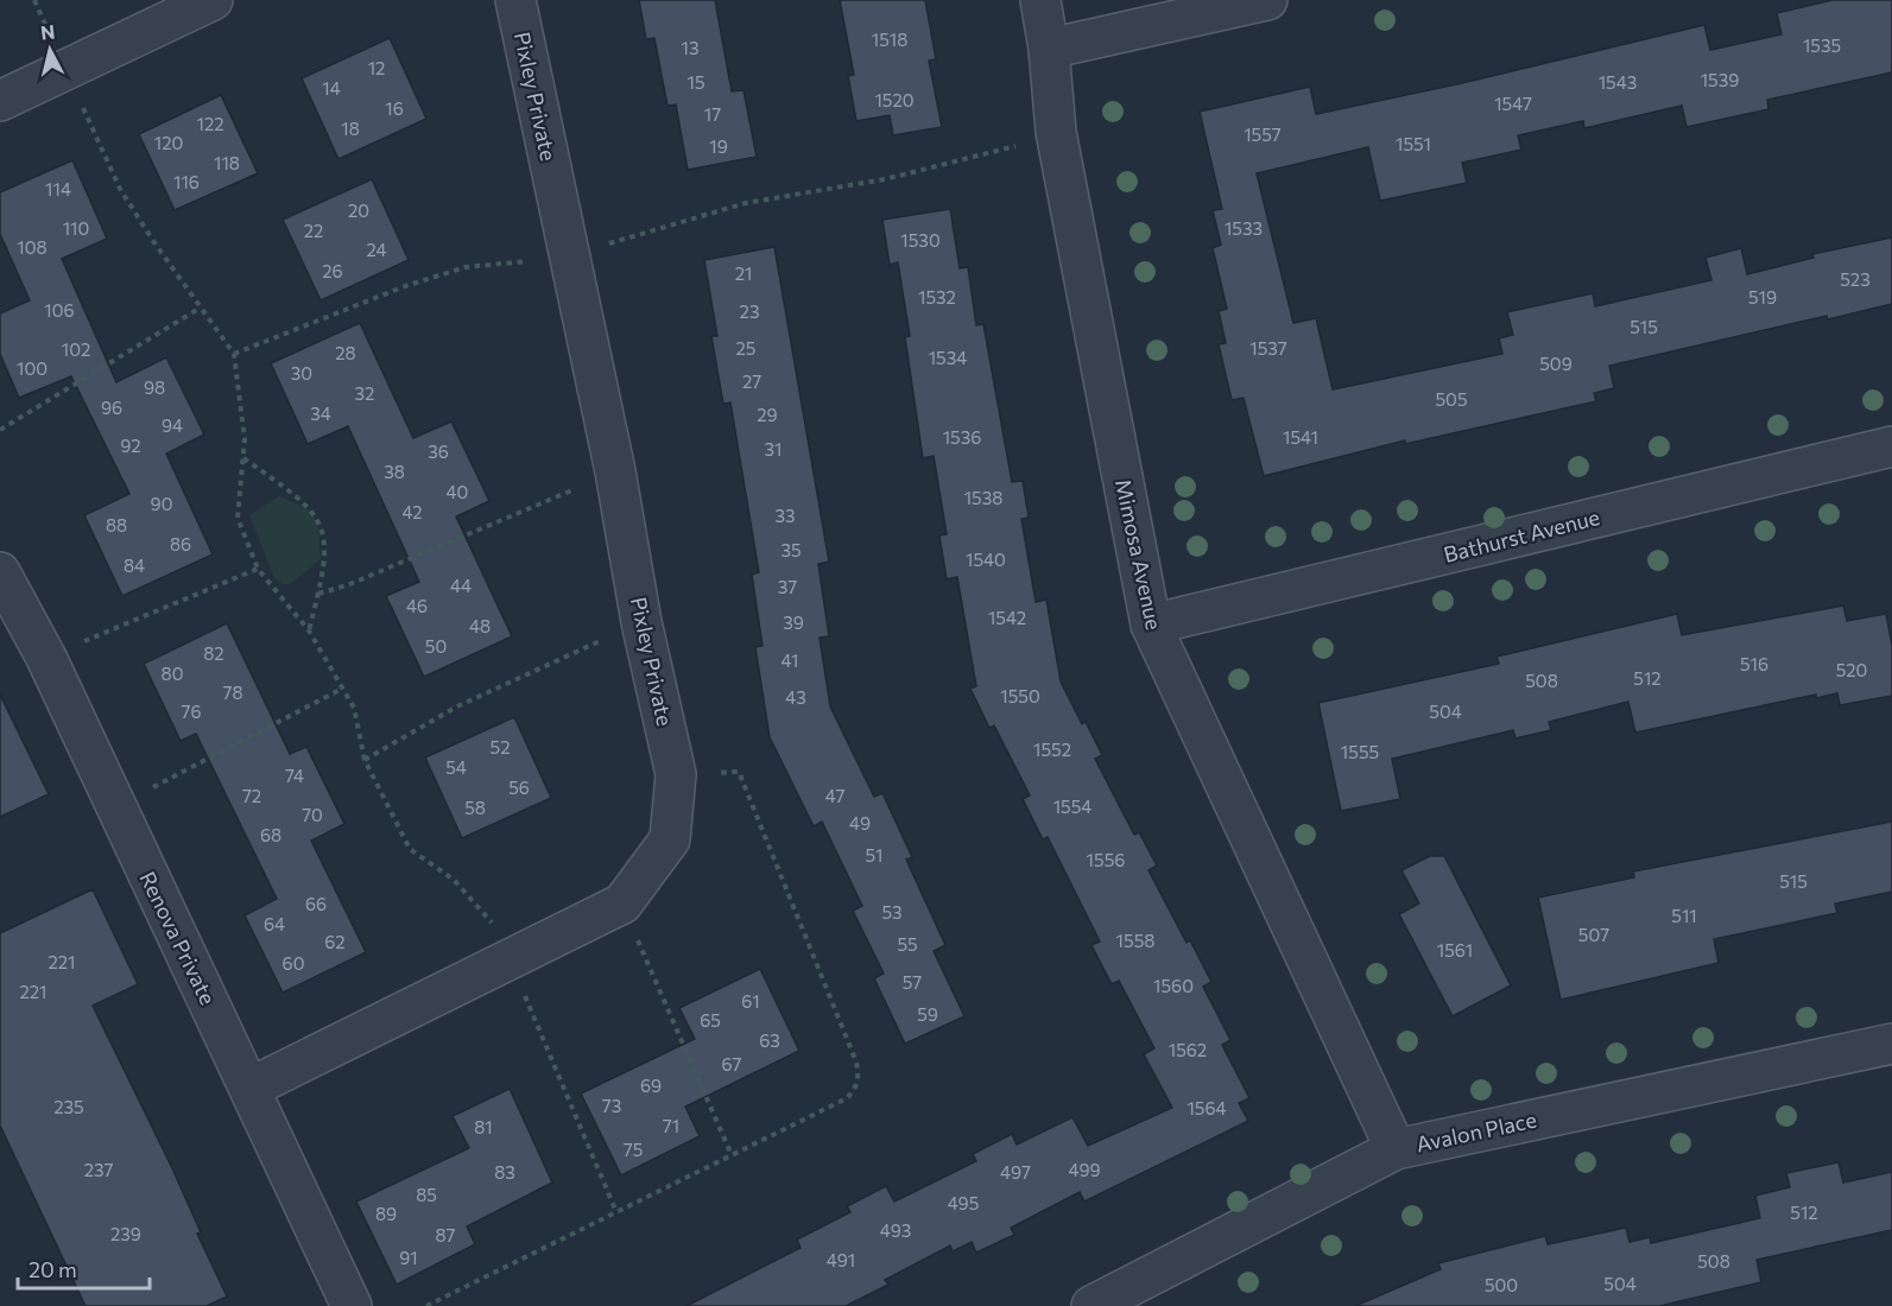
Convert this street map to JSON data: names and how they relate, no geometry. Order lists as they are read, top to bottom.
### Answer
{
  "streets": {
    "street": [
      "Pixley Private",
      "Bathurst Avenue",
      "Mimosa Avenue",
      "Renova Private",
      "Avalon Place"
    ]
  },
  "crossings": [
    ["Pixley Private", "Renova Private"],
    ["Bathurst Avenue", "Mimosa Avenue"],
    ["Mimosa Avenue", "Avalon Place"]
  ],
  "house_numbers": [
    "1518",
    "1535",
    "13",
    "12",
    "1539",
    "15",
    "1543",
    "14",
    "1520",
    "1547",
    "16",
    "17",
    "122",
    "18",
    "1557",
    "120",
    "1551",
    "19",
    "118",
    "116",
    "114",
    "20",
    "110",
    "1533",
    "22",
    "1530",
    "108",
    "24",
    "26",
    "21",
    "523",
    "1532",
    "519",
    "106",
    "23",
    "515",
    "25",
    "1537",
    "102",
    "28",
    "1534",
    "509",
    "100",
    "30",
    "27",
    "98",
    "32",
    "505",
    "96",
    "34",
    "29",
    "94",
    "1536",
    "1541",
    "92",
    "31",
    "36",
    "38",
    "40",
    "1538",
    "90",
    "42",
    "33",
    "88",
    "86",
    "35",
    "1540",
    "84",
    "44",
    "37",
    "46",
    "1542",
    "39",
    "48",
    "50",
    "82",
    "41",
    "516",
    "520",
    "80",
    "512",
    "508",
    "78",
    "1550",
    "43",
    "76",
    "504",
    "52",
    "1552",
    "1555",
    "54",
    "74",
    "56",
    "72",
    "47",
    "1554",
    "58",
    "70",
    "49",
    "68",
    "51",
    "1556",
    "515",
    "66",
    "53",
    "511",
    "64",
    "507",
    "1558",
    "62",
    "55",
    "1561",
    "221",
    "60",
    "57",
    "1560",
    "221",
    "61",
    "59",
    "65",
    "63",
    "1562",
    "67",
    "69",
    "73",
    "235",
    "1564",
    "71",
    "81",
    "75",
    "237",
    "499",
    "83",
    "497",
    "85",
    "495",
    "512",
    "89",
    "493",
    "239",
    "87",
    "91",
    "491",
    "508",
    "504",
    "500"
  ],
  "scale_bar": "20 m",
  "north": "top"
}
